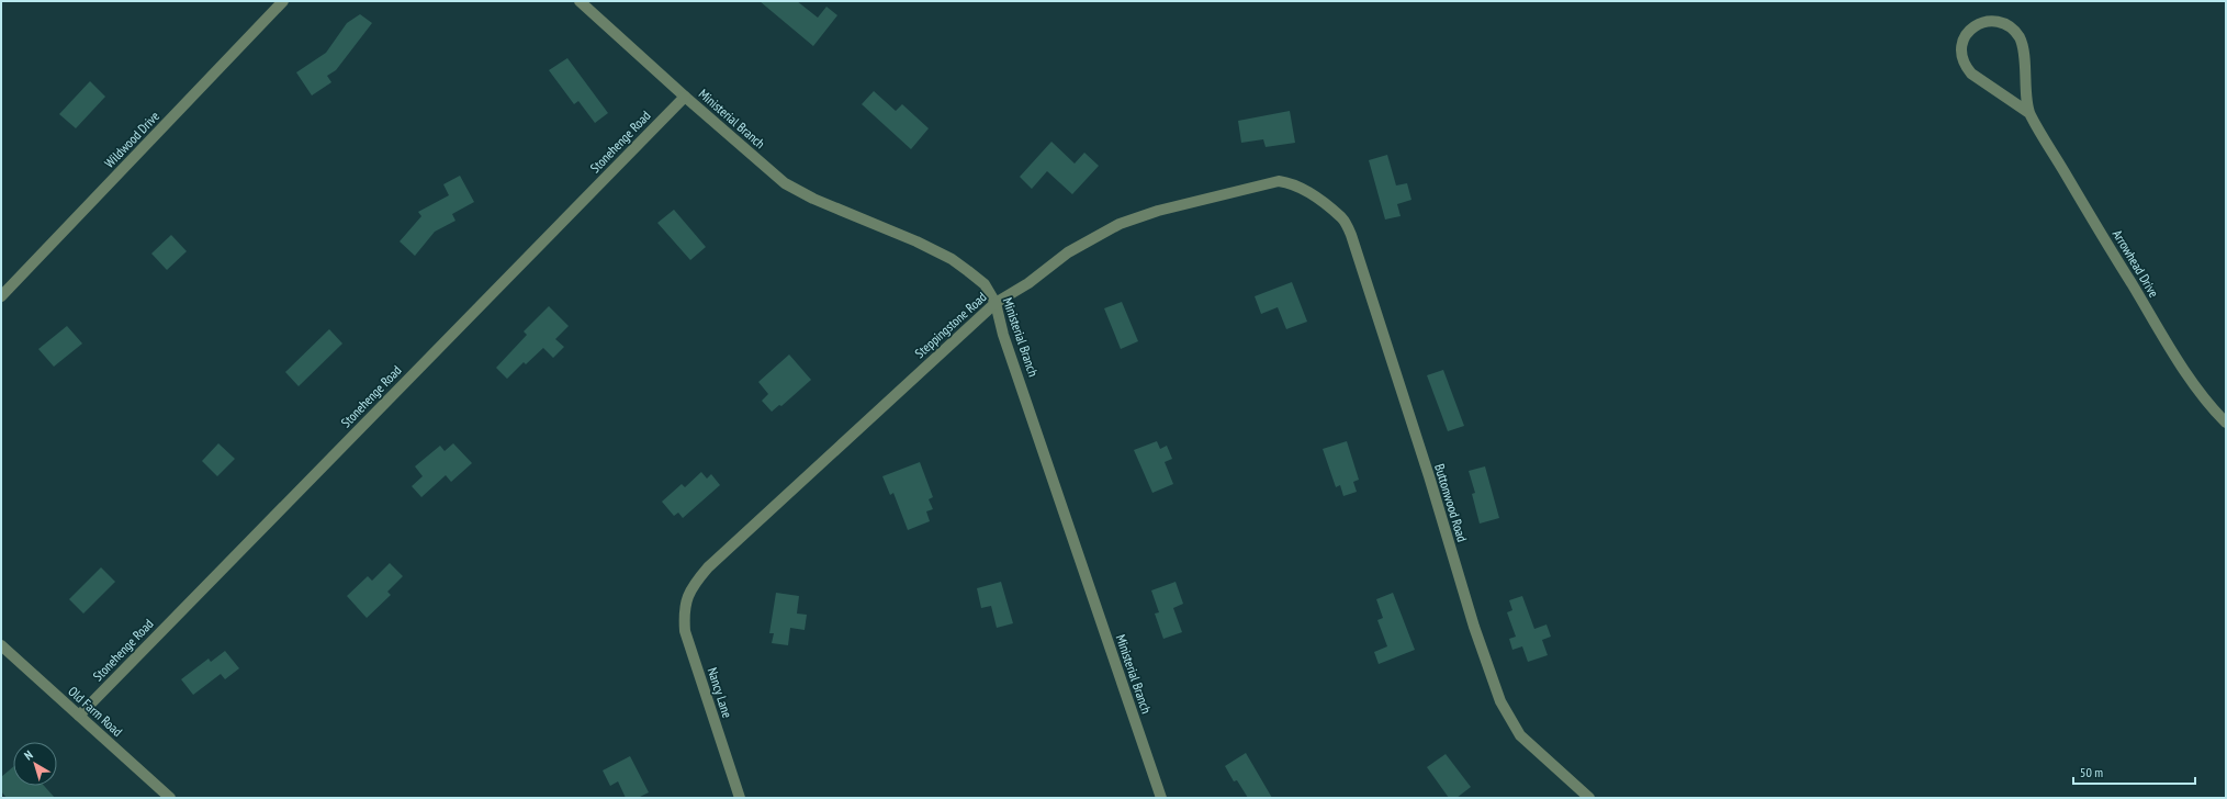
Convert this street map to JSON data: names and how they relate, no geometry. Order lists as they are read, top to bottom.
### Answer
{
  "streets": {
    "street": [
      "Ministerial Branch",
      "Wildwood Drive",
      "Stonehenge Road",
      "Arrowhead Drive",
      "Steppingstone Road",
      "Buttonwood Road",
      "Nancy Lane",
      "Old Farm Road"
    ]
  },
  "crossings": [
    ["Ministerial Branch", "Stonehenge Road"],
    ["Ministerial Branch", "Steppingstone Road"],
    ["Stonehenge Road", "Old Farm Road"],
    ["Steppingstone Road", "Buttonwood Road"],
    ["Steppingstone Road", "Nancy Lane"]
  ],
  "scale_bar": "50 m",
  "north": "top left"
}
